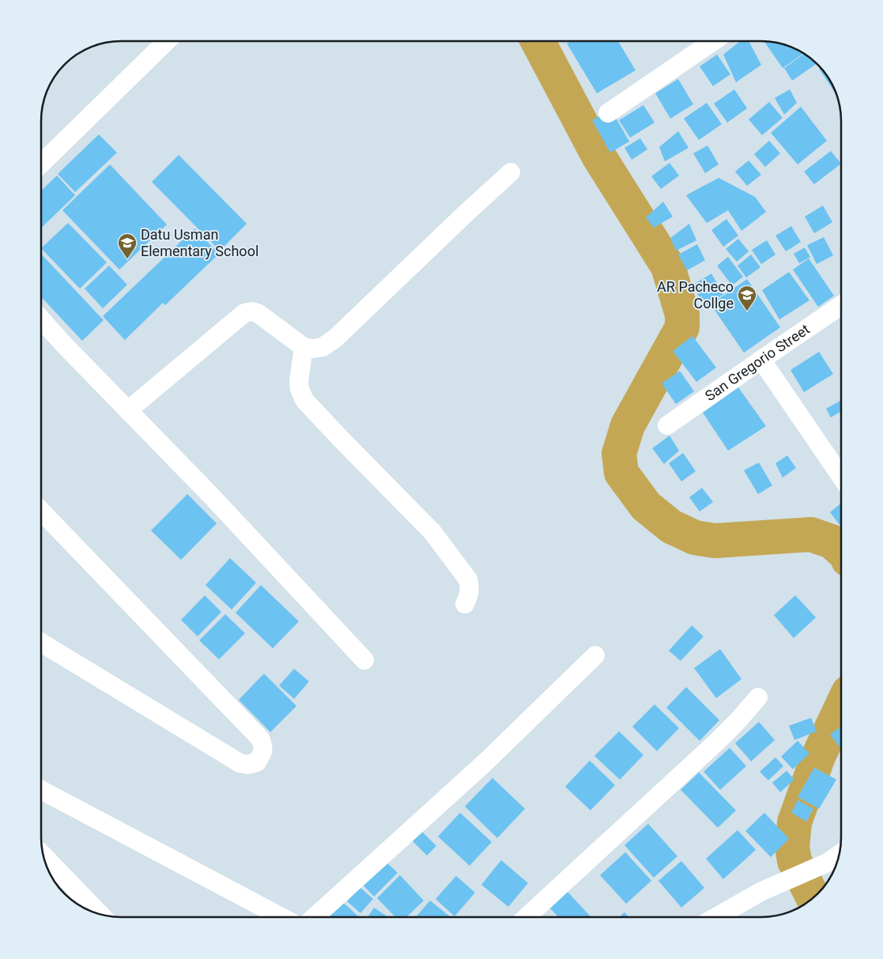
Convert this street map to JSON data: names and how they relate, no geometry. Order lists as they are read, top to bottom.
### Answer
{
  "streets": {
    "street": ["San Gregorio Street"]
  },
  "places": {
    "school or university": ["Datu Usman Elementary School", "AR Pacheco Collge"]
  }
}
